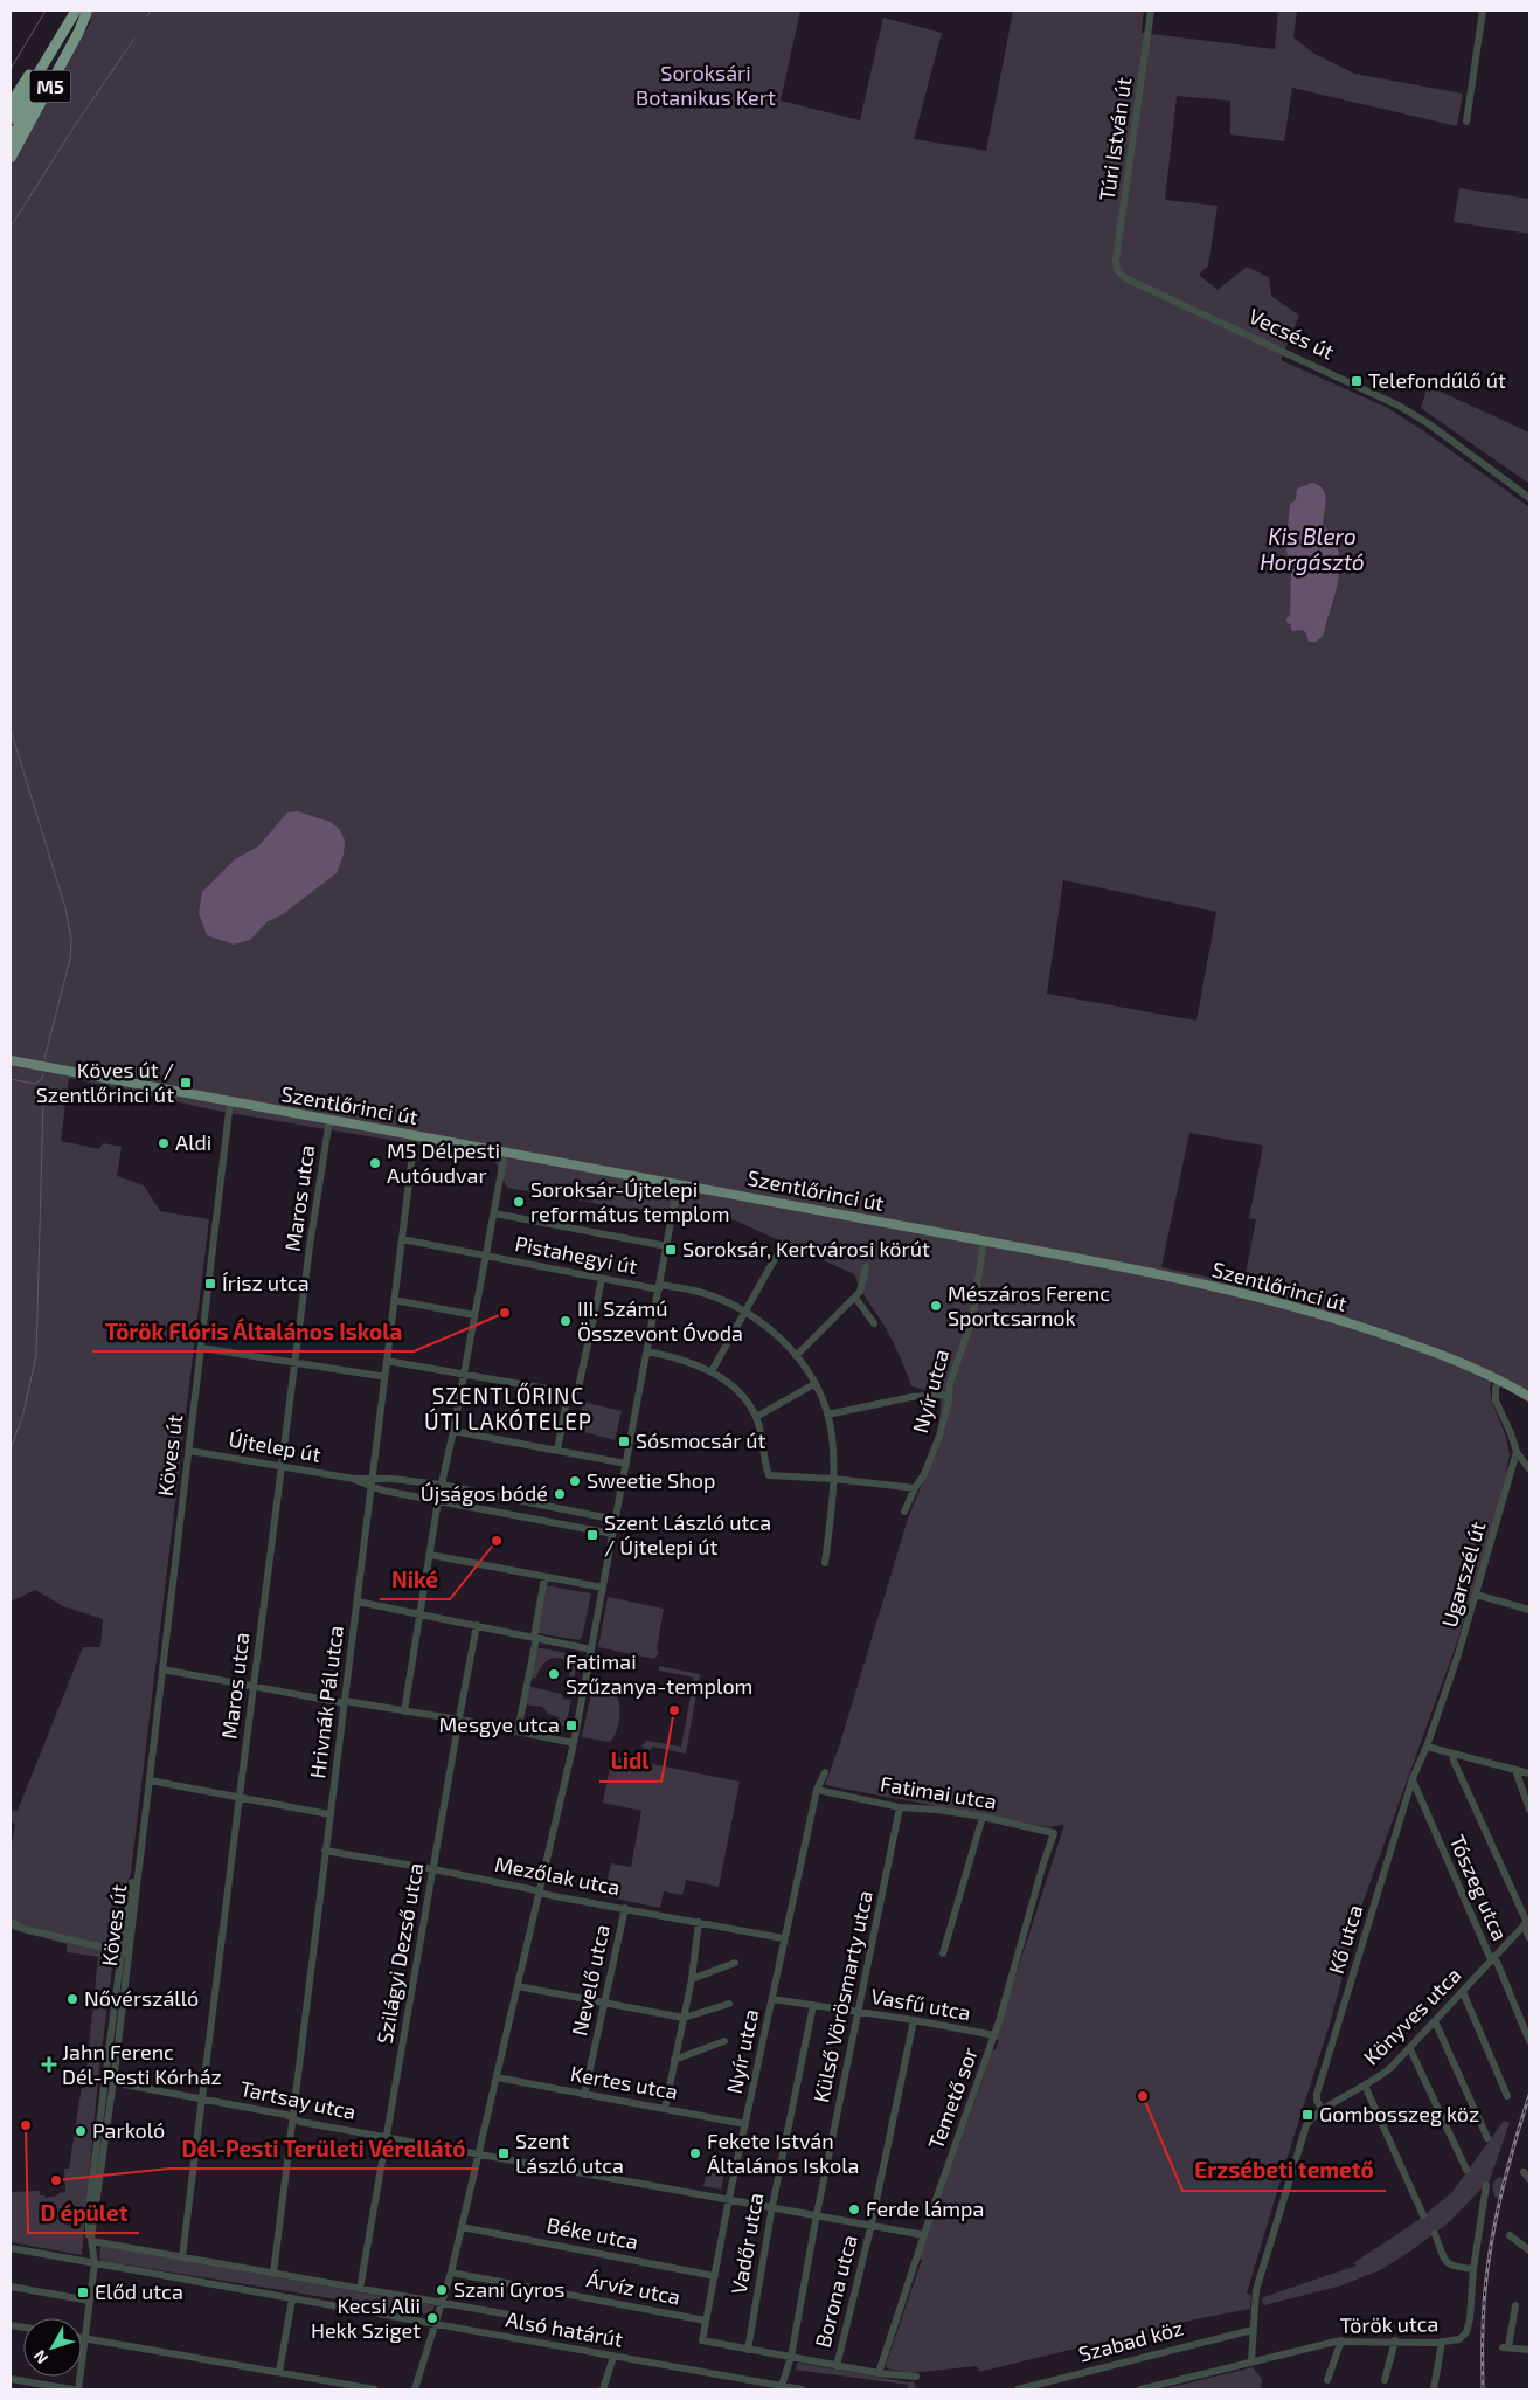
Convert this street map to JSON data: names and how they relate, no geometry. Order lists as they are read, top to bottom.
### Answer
{
  "streets": {
    "highway": ["M5"],
    "main road": ["Szentlőrinci út"],
    "street": [
      "Túri István út",
      "Vecsés út",
      "Maros utca",
      "Pistahegyi út",
      "Nyír utca",
      "Újtelep út",
      "Köves út",
      "Ugarszél út",
      "Hrivnák Pál utca",
      "Fatimai utca",
      "Mezőlak utca",
      "Tószeg utca",
      "Kő utca",
      "Szilágyi Dezső utca",
      "Nevelő utca",
      "Külső Vörösmarty utca",
      "Vasfű utca",
      "Könyves utca",
      "Kertes utca",
      "Temető sor",
      "Tartsay utca",
      "Béke utca",
      "Vadőr utca",
      "Árvíz utca",
      "Borona utca",
      "Török utca",
      "Alsó határút",
      "Szabad köz"
    ]
  },
  "crossings": [
    ["Túri István út", "Vecsés út"],
    ["Szentlőrinci út", "Maros utca"],
    ["Szentlőrinci út", "Nyír utca"],
    ["Szentlőrinci út", "Köves út"],
    ["Szentlőrinci út", "Hrivnák Pál utca"],
    ["Maros utca", "Újtelep út"],
    ["Maros utca", "Tartsay utca"],
    ["Maros utca", "Alsó határút"],
    ["Pistahegyi út", "Hrivnák Pál utca"],
    ["Nyír utca", "Fatimai utca"],
    ["Nyír utca", "Mezőlak utca"],
    ["Nyír utca", "Vasfű utca"],
    ["Nyír utca", "Kertes utca"],
    ["Nyír utca", "Tartsay utca"],
    ["Nyír utca", "Béke utca"],
    ["Nyír utca", "Vadőr utca"],
    ["Nyír utca", "Árvíz utca"],
    ["Újtelep út", "Köves út"],
    ["Újtelep út", "Hrivnák Pál utca"],
    ["Köves út", "Tartsay utca"],
    ["Köves út", "Alsó határút"],
    ["Ugarszél út", "Tószeg utca"],
    ["Ugarszél út", "Kő utca"],
    ["Hrivnák Pál utca", "Mezőlak utca"],
    ["Hrivnák Pál utca", "Tartsay utca"],
    ["Hrivnák Pál utca", "Alsó határút"],
    ["Fatimai utca", "Külső Vörösmarty utca"],
    ["Fatimai utca", "Temető sor"],
    ["Mezőlak utca", "Szilágyi Dezső utca"],
    ["Mezőlak utca", "Nevelő utca"],
    ["Tószeg utca", "Kő utca"],
    ["Tószeg utca", "Könyves utca"],
    ["Kő utca", "Könyves utca"],
    ["Szilágyi Dezső utca", "Tartsay utca"],
    ["Szilágyi Dezső utca", "Alsó határút"],
    ["Nevelő utca", "Kertes utca"],
    ["Külső Vörösmarty utca", "Vasfű utca"],
    ["Külső Vörösmarty utca", "Tartsay utca"],
    ["Külső Vörösmarty utca", "Alsó határút"],
    ["Vasfű utca", "Temető sor"],
    ["Vasfű utca", "Vadőr utca"],
    ["Vasfű utca", "Borona utca"],
    ["Könyves utca", "Török utca"],
    ["Könyves utca", "Szabad köz"],
    ["Temető sor", "Tartsay utca"],
    ["Tartsay utca", "Vadőr utca"],
    ["Tartsay utca", "Borona utca"]
  ],
  "districts": ["SZENTLŐRINC ÚTI LAKÓTELEP"],
  "water": ["Kis Blero Horgásztó"],
  "parks": ["Soroksári Botanikus Kert"],
  "places": {
    "transit": [
      "Telefondűlő út",
      "Köves út / Szentlőrinci út",
      "Soroksár, Kertvárosi körút",
      "Írisz utca",
      "Sósmocsár út",
      "Szent László utca / Újtelepi út",
      "Mesgye utca",
      "Gombosszeg köz",
      "Szent László utca",
      "Előd utca"
    ],
    "other": [
      "Aldi",
      "M5 Délpesti Autóudvar",
      "Soroksár-Újtelepi református templom",
      "Mészáros Ferenc Sportcsarnok",
      "Török Flóris Általános Iskola",
      "III. Számú Összevont Óvoda",
      "Sweetie Shop",
      "Újságos bódé",
      "Niké",
      "Fatimai Szűzanya-templom",
      "Lidl",
      "Nővérszálló",
      "Erzsébeti temető",
      "D épület",
      "Parkoló",
      "Fekete István Általános Iskola",
      "Dél-Pesti Területi Vérellátó",
      "Ferde lámpa",
      "Szani Gyros",
      "Kecsi Alii Hekk Sziget"
    ],
    "health": ["Jahn Ferenc Dél-Pesti Kórház"]
  },
  "north": "bottom left"
}
